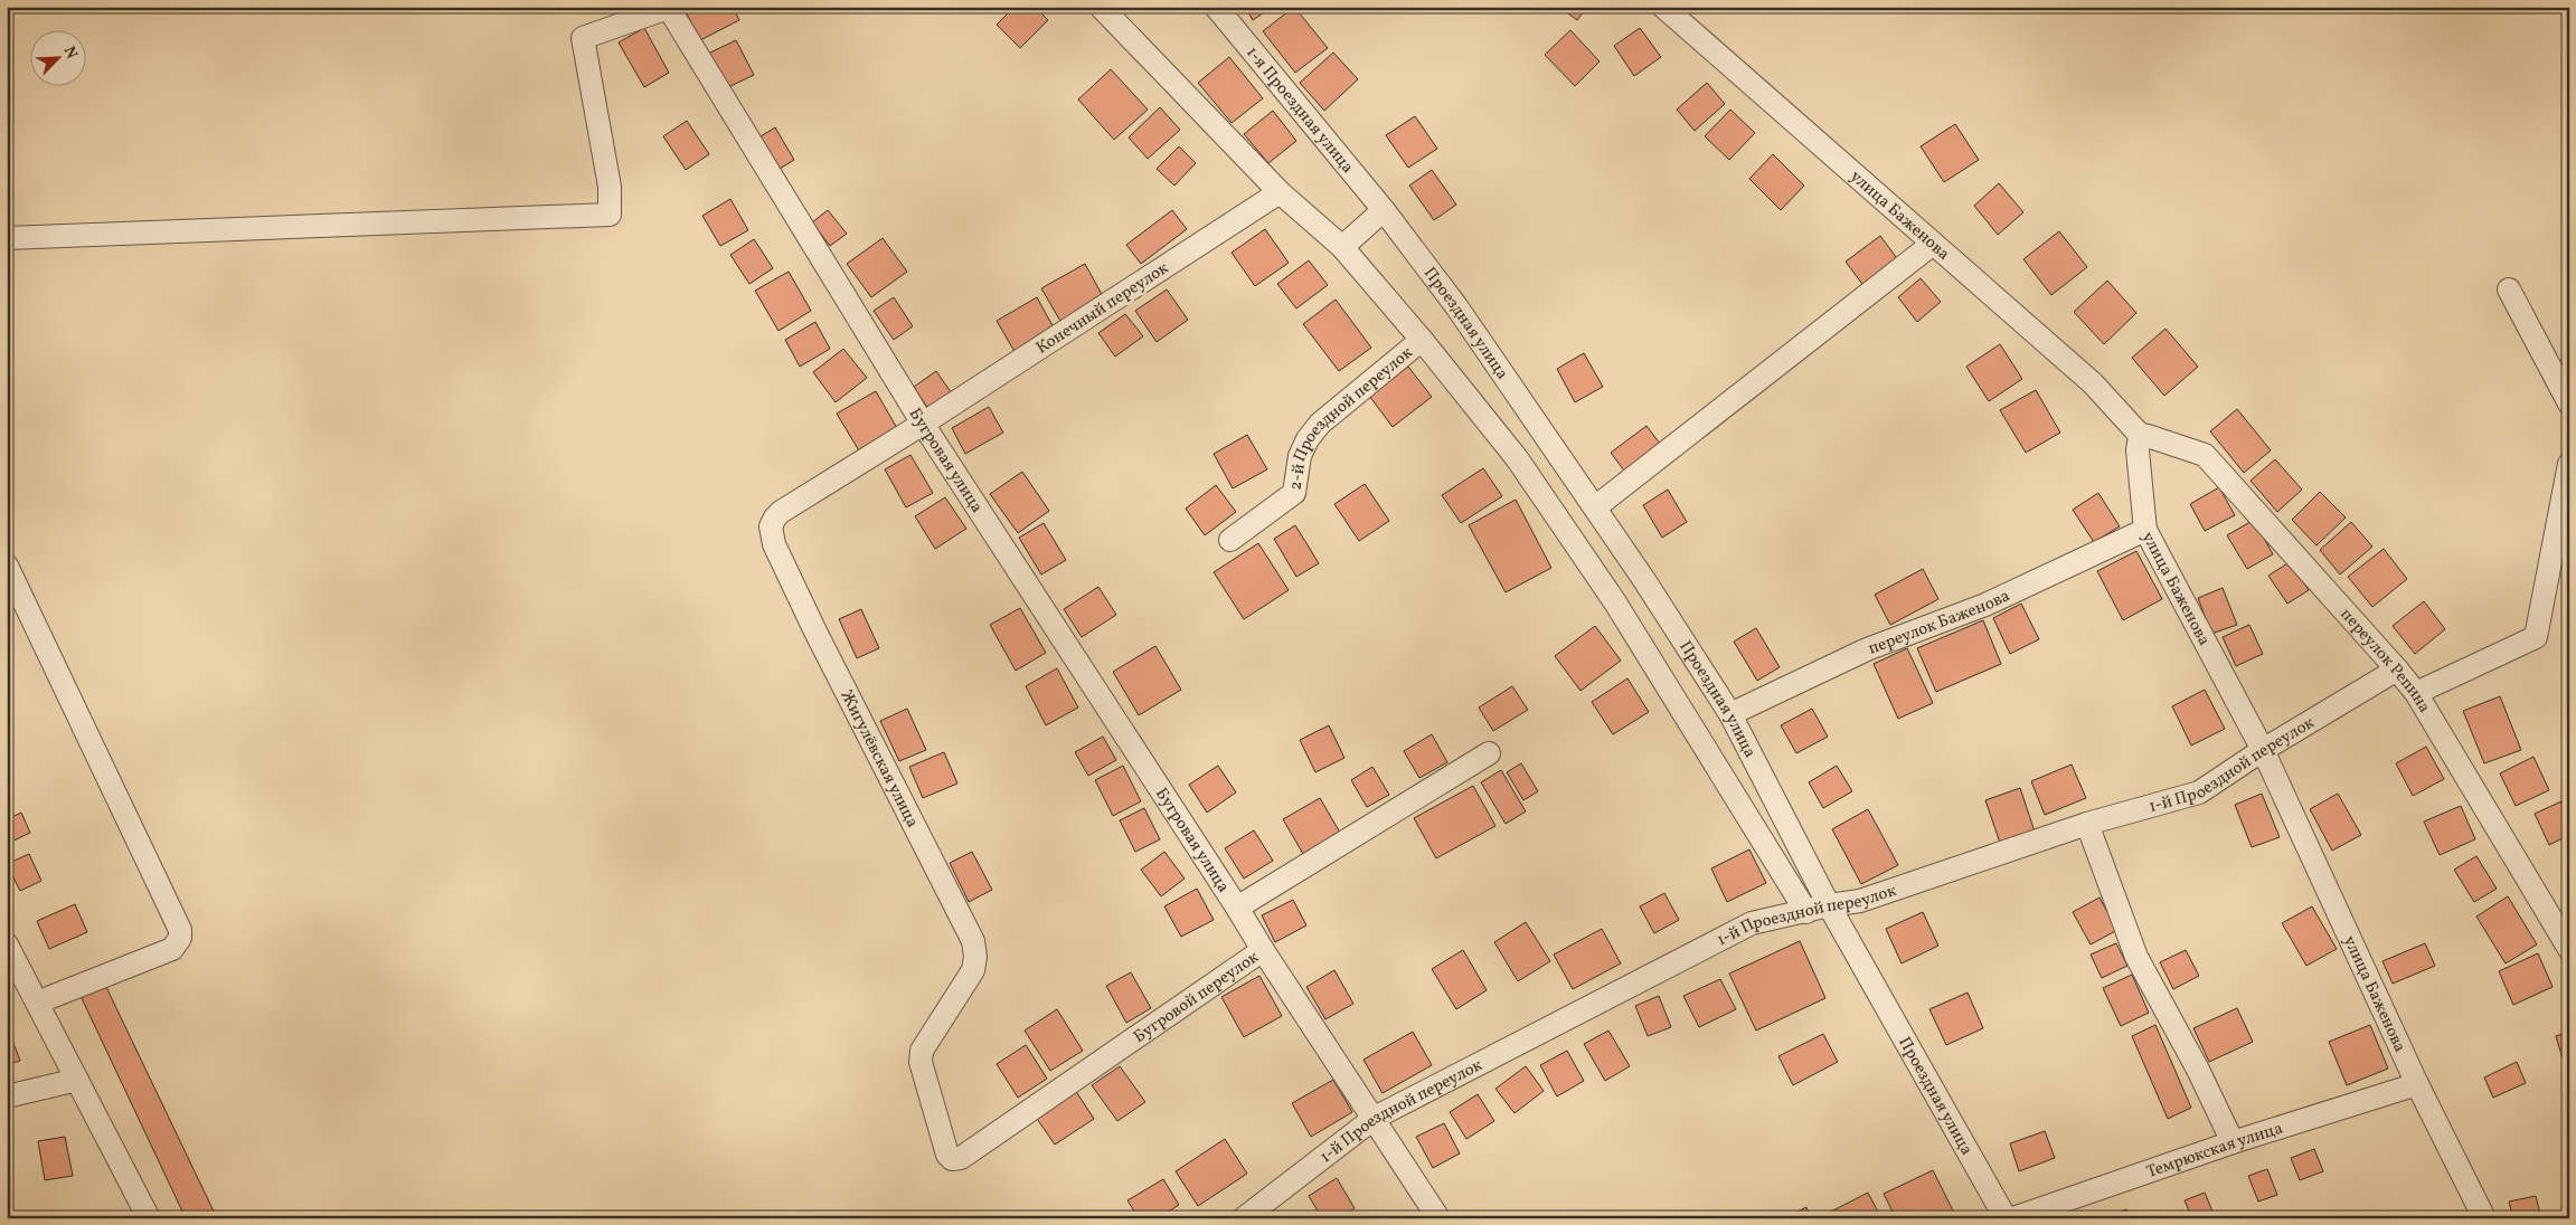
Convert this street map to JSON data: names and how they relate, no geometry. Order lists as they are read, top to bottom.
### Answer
{
  "streets": {
    "street": [
      "1-я Проездная улица",
      "улица Баженова",
      "Конечный переулок",
      "Проездная улица",
      "2-й Проездной переулок",
      "Бугровая улица",
      "переулок Баженова",
      "переулок Репина",
      "Жигулёвская улица",
      "1-й Проездной переулок",
      "Бугровой переулок",
      "Темрюкская улица"
    ]
  },
  "crossings": [
    ["1-я Проездная улица", "Проездная улица"],
    ["улица Баженова", "переулок Баженова"],
    ["улица Баженова", "переулок Репина"],
    ["улица Баженова", "1-й Проездной переулок"],
    ["улица Баженова", "Темрюкская улица"],
    ["Конечный переулок", "Бугровая улица"],
    ["Конечный переулок", "Жигулёвская улица"],
    ["Проездная улица", "переулок Баженова"],
    ["Проездная улица", "1-й Проездной переулок"],
    ["Бугровая улица", "Жигулёвская улица"],
    ["Бугровая улица", "Бугровой переулок"],
    ["переулок Репина", "1-й Проездной переулок"],
    ["Жигулёвская улица", "Бугровой переулок"]
  ],
  "north": "top right"
}
